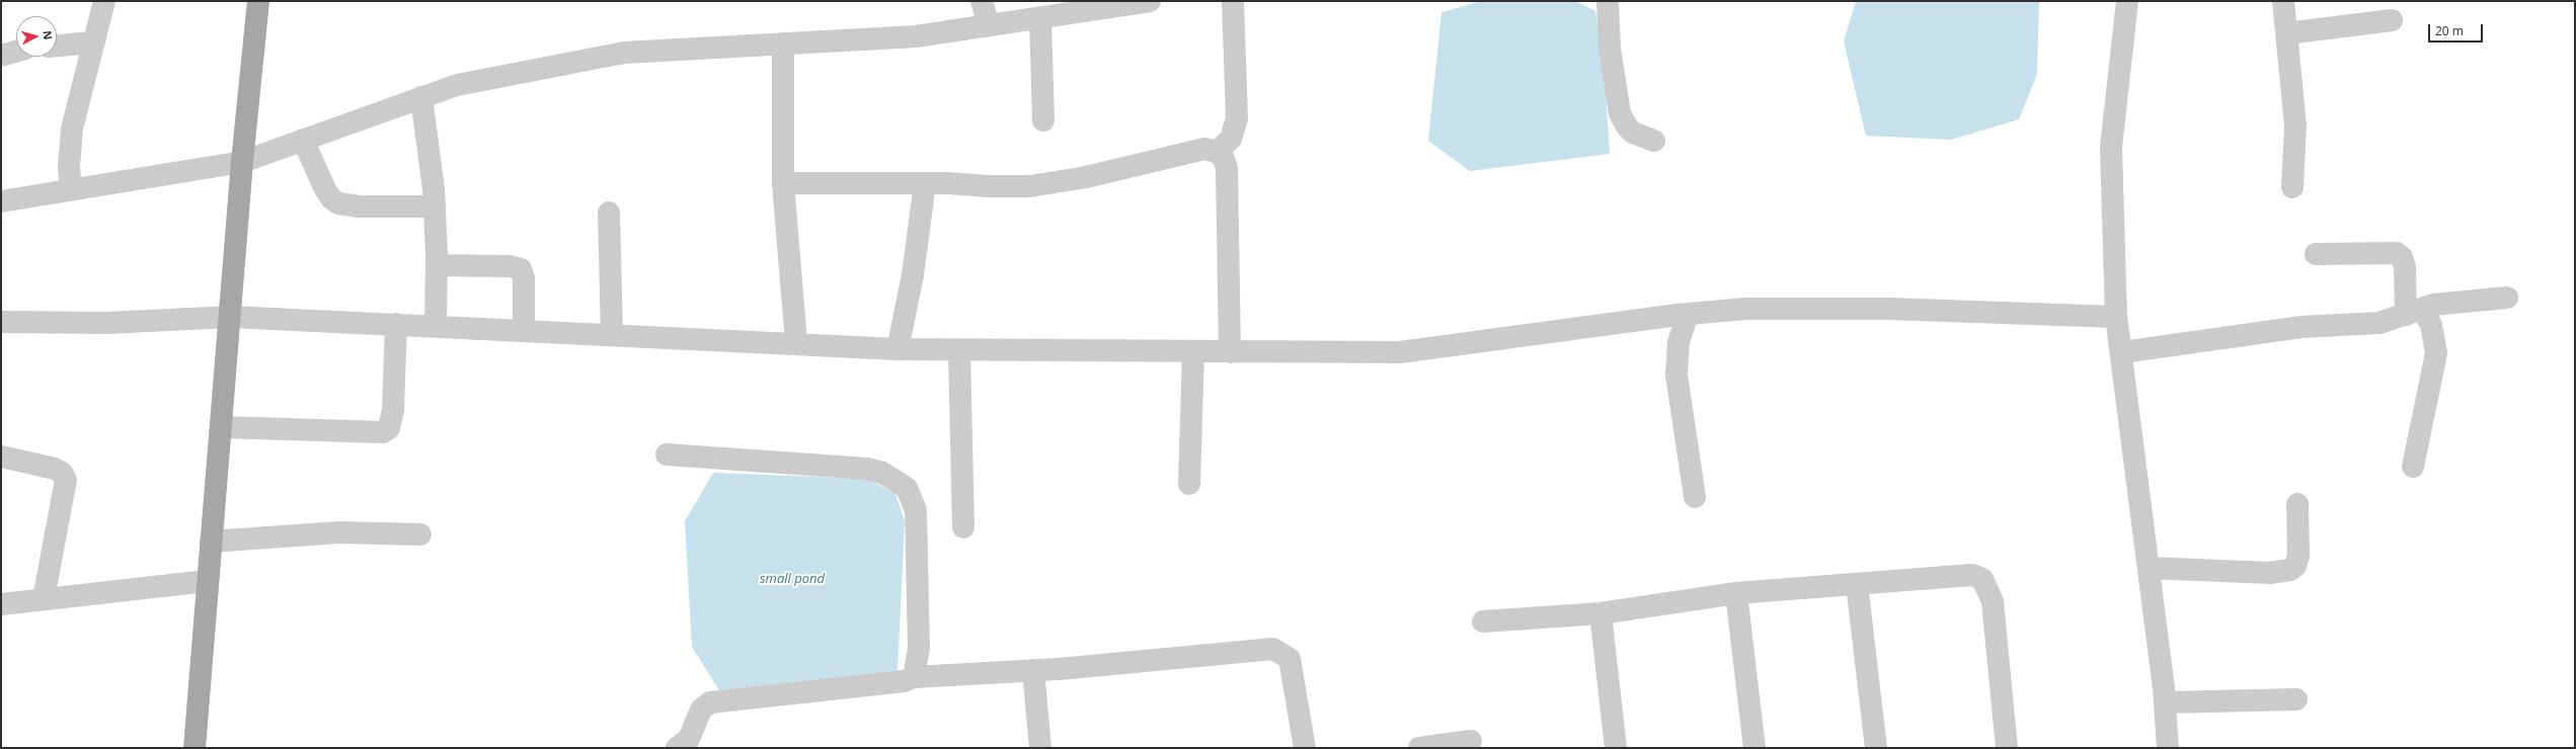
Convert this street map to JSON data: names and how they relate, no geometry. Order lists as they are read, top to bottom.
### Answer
{
  "water": ["small pond"],
  "scale_bar": "20 m",
  "north": "right"
}
